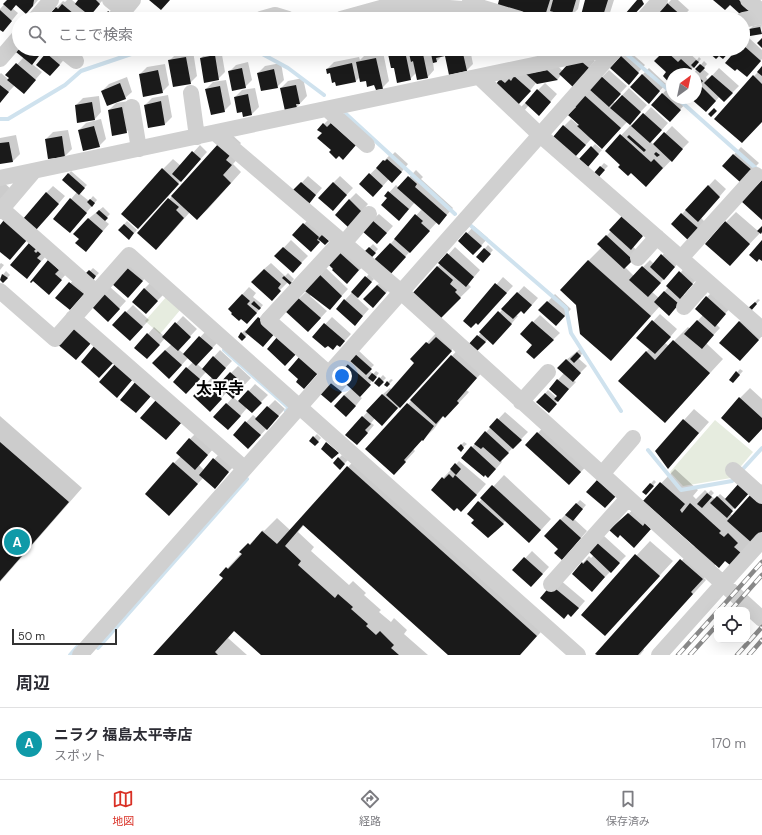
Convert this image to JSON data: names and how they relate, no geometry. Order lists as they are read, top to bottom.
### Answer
{
  "districts": ["太平寺"],
  "scale_bar": "50 m",
  "north": "top right",
  "page": {
    "search": "ここで検索",
    "pins": "A",
    "scale": "50 m",
    "heading": "周辺",
    "list": [
      {
        "mark": "A",
        "name": "ニラク 福島太平寺店",
        "note": "スポット",
        "value": "170 m"
      }
    ],
    "nav": ["地図", "経路", "保存済み"]
  }
}
